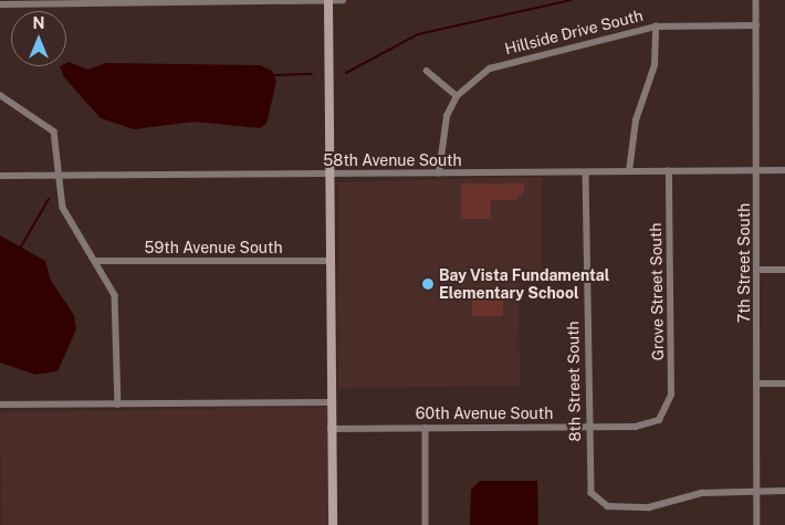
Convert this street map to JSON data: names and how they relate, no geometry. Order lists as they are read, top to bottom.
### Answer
{
  "streets": {
    "street": [
      "Hillside Drive South",
      "58th Avenue South",
      "59th Avenue South",
      "7th Street South",
      "Grove Street South",
      "8th Street South",
      "60th Avenue South"
    ]
  },
  "crossings": [
    ["Hillside Drive South", "58th Avenue South"],
    ["Hillside Drive South", "7th Street South"],
    ["58th Avenue South", "7th Street South"],
    ["58th Avenue South", "Grove Street South"],
    ["58th Avenue South", "8th Street South"],
    ["7th Street South", "8th Street South"],
    ["Grove Street South", "60th Avenue South"],
    ["8th Street South", "60th Avenue South"]
  ],
  "places": ["Bay Vista Fundamental Elementary School"],
  "north": "top"
}
